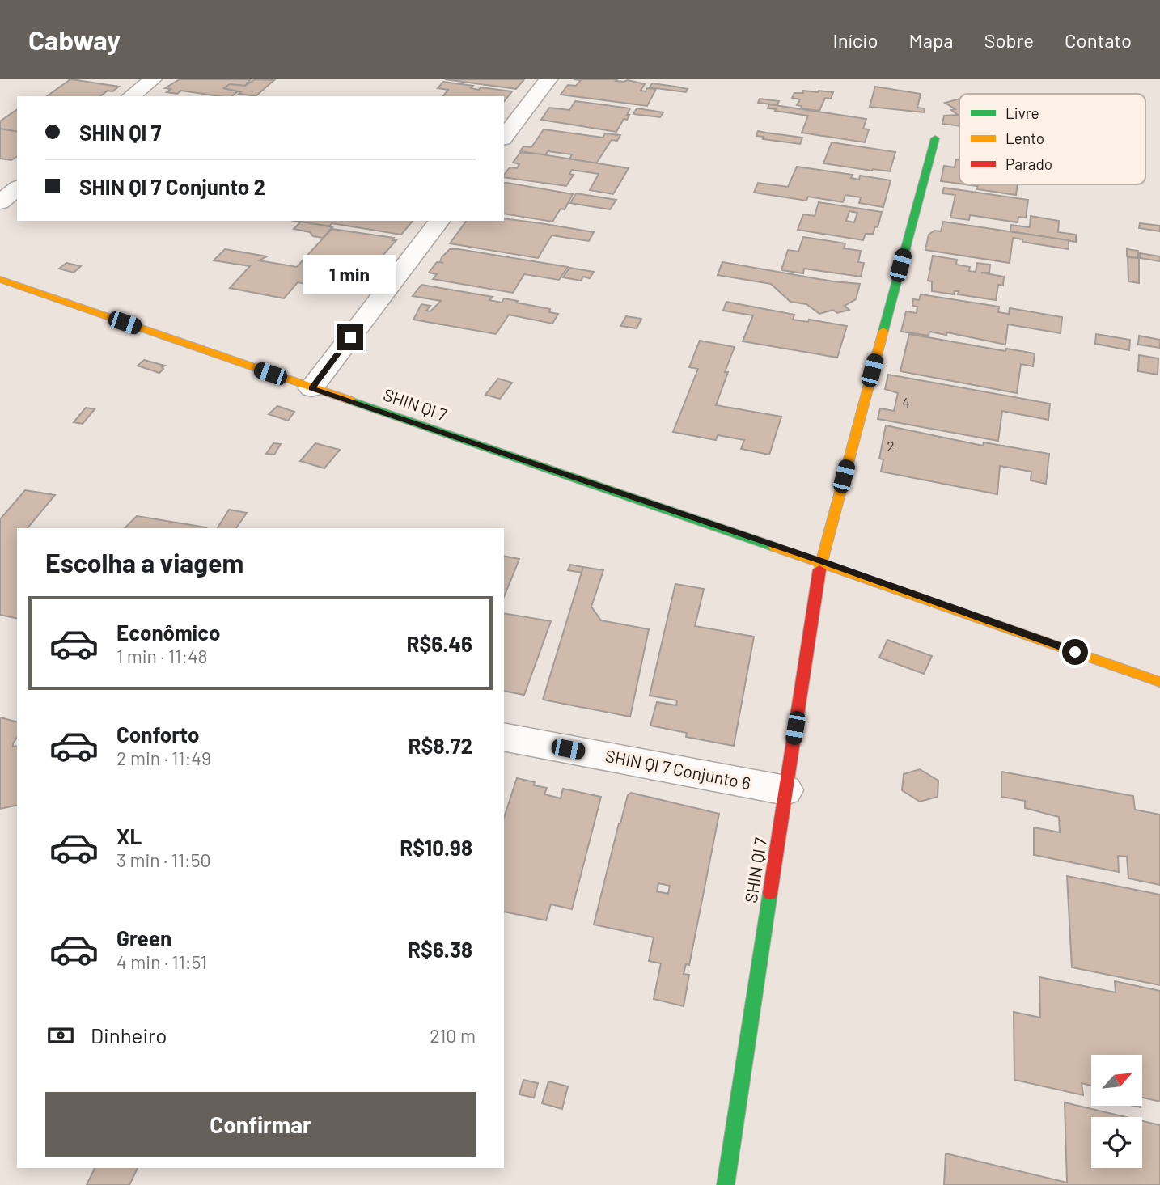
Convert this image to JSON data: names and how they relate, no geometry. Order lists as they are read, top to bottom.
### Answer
{
  "streets": {
    "street": ["SHIN QI 7", "SHIN QI 7 Conjunto 6"]
  },
  "crossings": [
    ["SHIN QI 7", "SHIN QI 7 Conjunto 6"]
  ],
  "house_numbers": ["4", "2"],
  "legend": ["Livre", "Lento", "Parado"],
  "north": "top right",
  "page": {
    "header": "Cabway",
    "nav": [
      "Início",
      "Mapa",
      "Sobre",
      "Contato"
    ],
    "banner": ["SHIN QI 7", "SHIN QI 7 Conjunto 2"],
    "bubble": "1 min",
    "heading": "Escolha a viagem",
    "list": [
      {
        "name": "Econômico",
        "note": "1 min · 11:48",
        "value": "R$6.46"
      },
      {
        "name": "Conforto",
        "note": "2 min · 11:49",
        "value": "R$8.72"
      },
      {
        "name": "XL",
        "note": "3 min · 11:50",
        "value": "R$10.98"
      },
      {
        "name": "Green",
        "note": "4 min · 11:51",
        "value": "R$6.38"
      }
    ],
    "pay": ["Dinheiro", "210 m"],
    "buttons": "Confirmar"
  }
}
